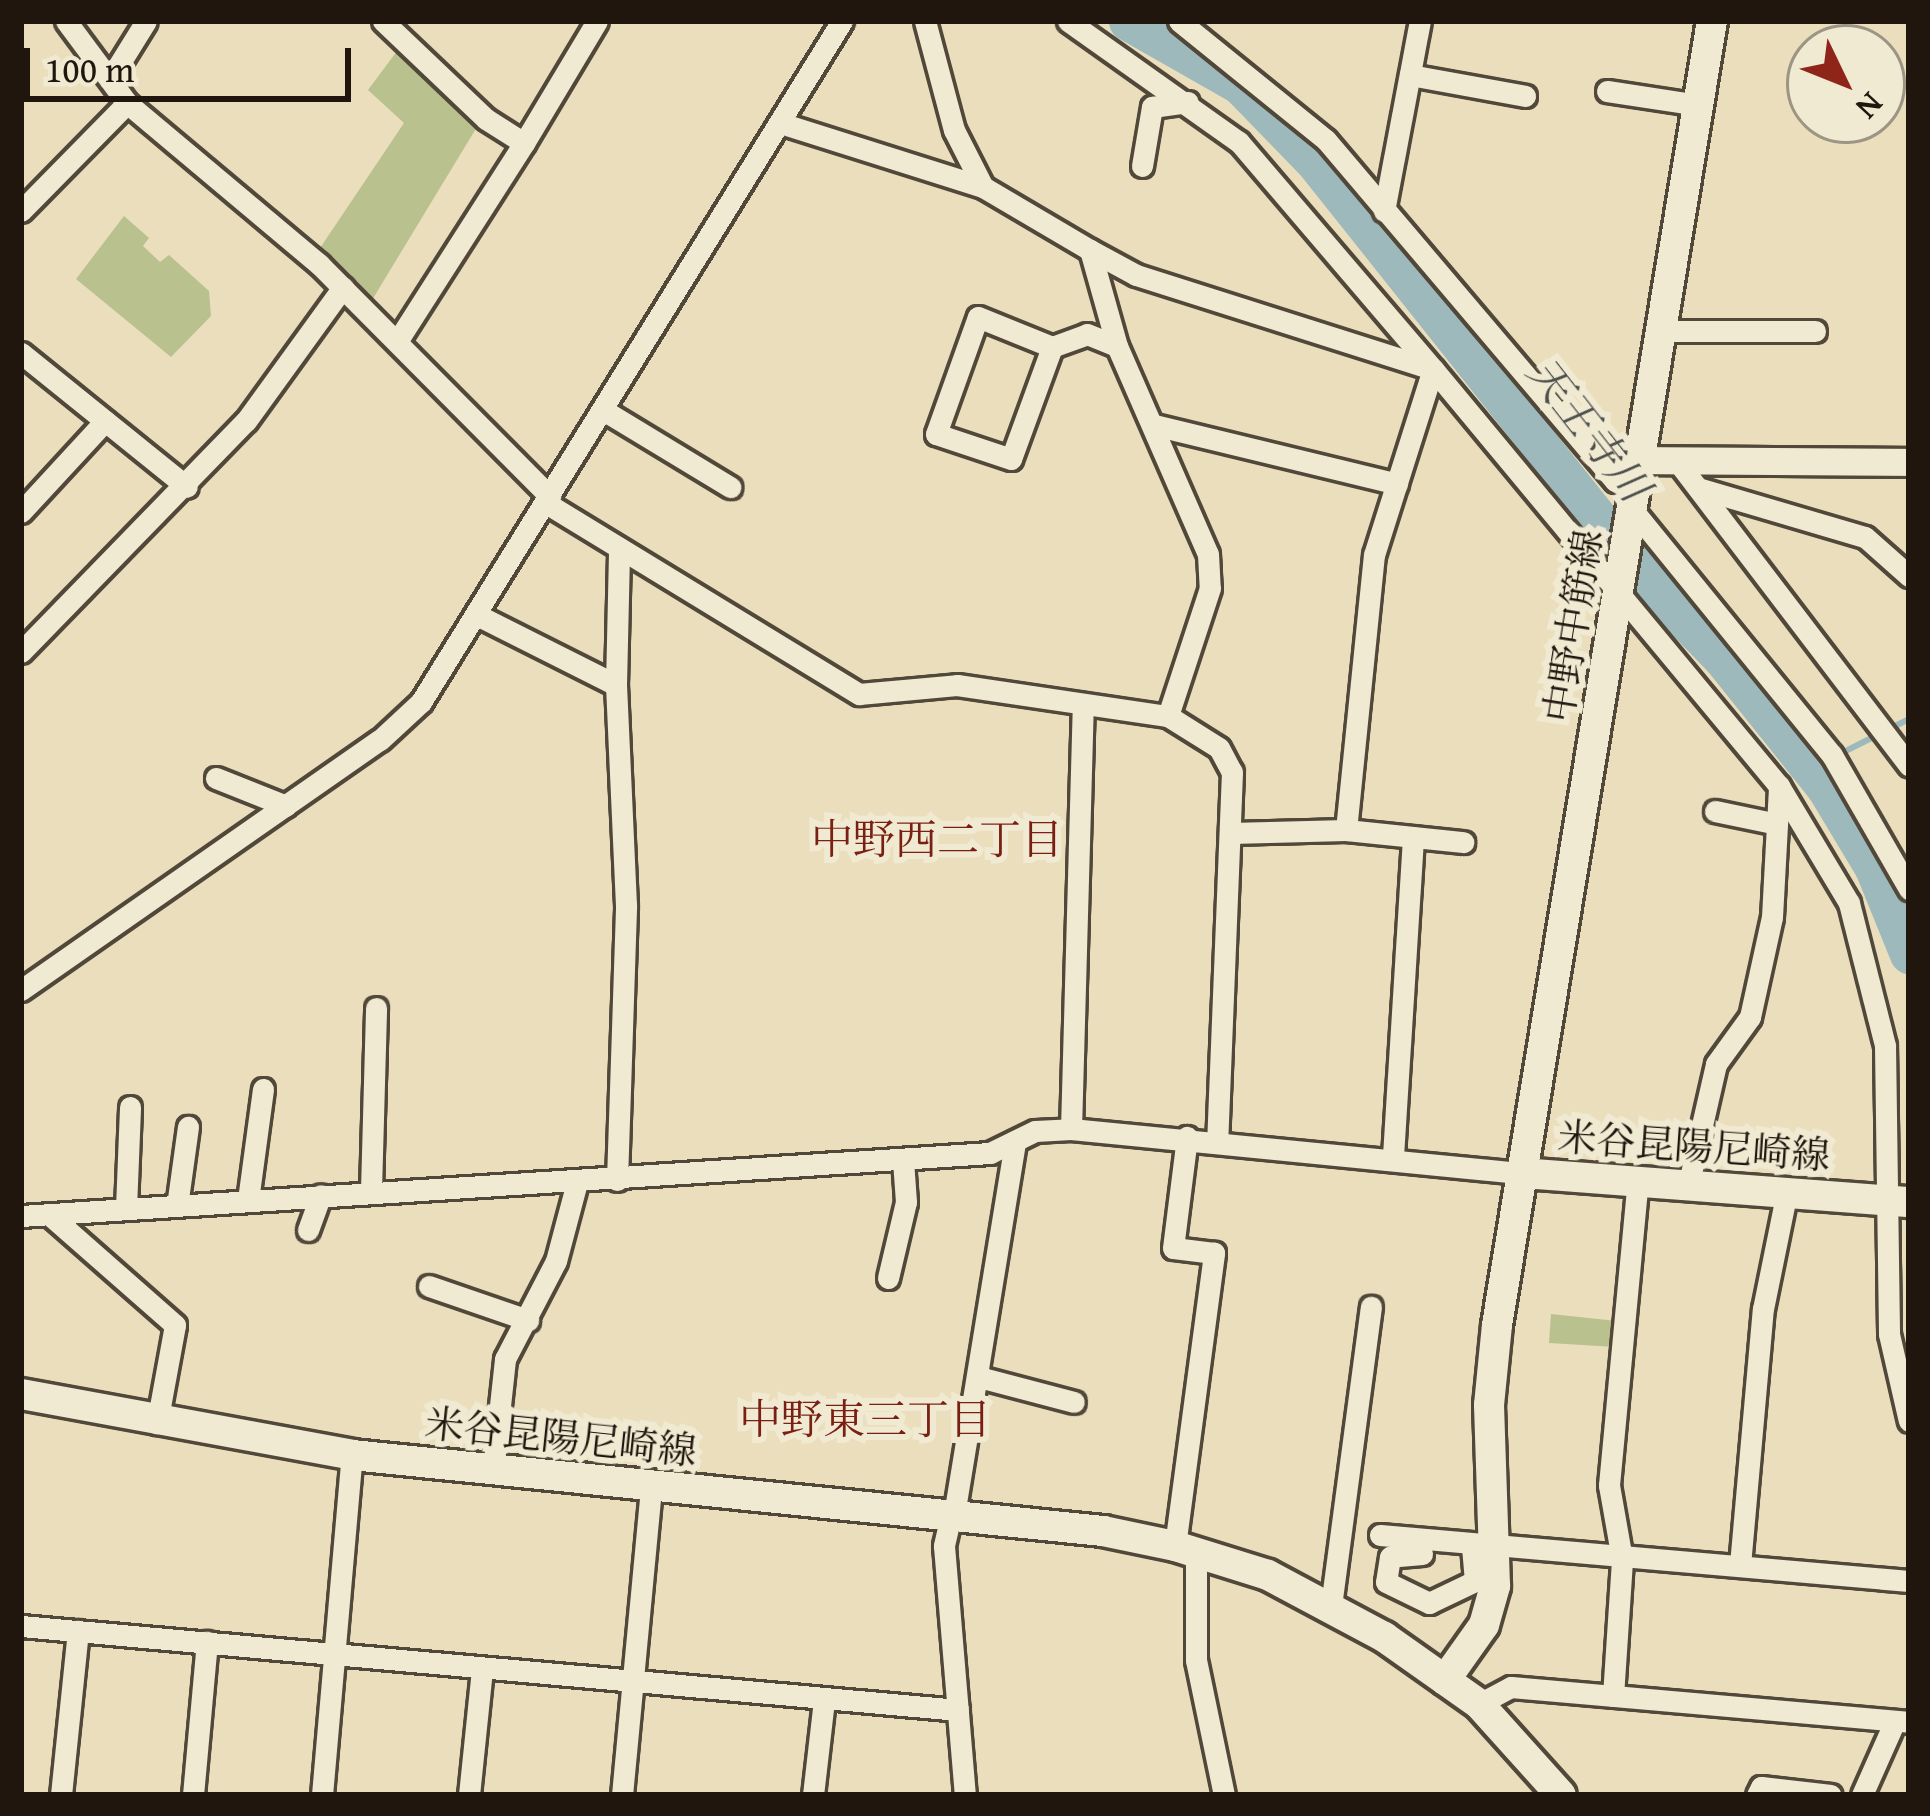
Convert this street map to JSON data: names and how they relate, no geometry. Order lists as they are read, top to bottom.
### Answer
{
  "streets": {
    "main road": ["中野中筋線", "米谷昆陽尼崎線"]
  },
  "crossings": [
    ["中野中筋線", "米谷昆陽尼崎線"]
  ],
  "districts": ["中野西二丁目", "中野東三丁目"],
  "water": ["天王寺川"],
  "scale_bar": "100 m",
  "north": "bottom right"
}
